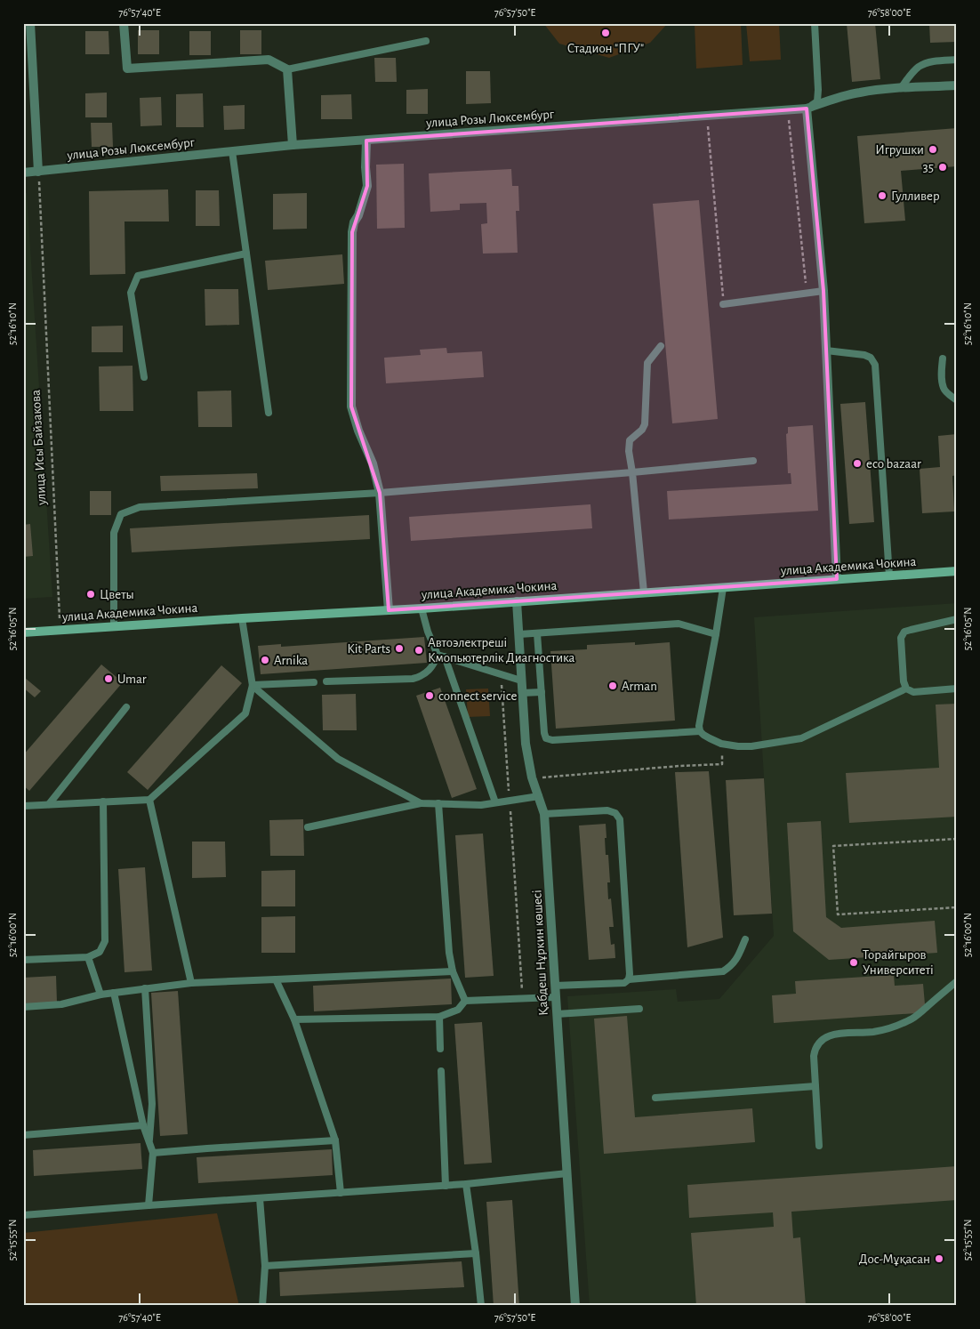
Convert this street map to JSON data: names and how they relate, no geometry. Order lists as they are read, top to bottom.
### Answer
{
  "streets": {
    "main road": ["улица Академика Чокина"],
    "street": ["улица Розы Люксембург", "Қабдеш Нұркин көшесі"],
    "path": ["улица Исы Байзакова"]
  },
  "crossings": [
    ["улица Розы Люксембург", "улица Исы Байзакова"],
    ["улица Исы Байзакова", "улица Академика Чокина"],
    ["улица Академика Чокина", "Қабдеш Нұркин көшесі"]
  ],
  "places": [
    "Стадион \"ПГУ\"",
    "Игрушки",
    "35",
    "Гулливер",
    "eco bazaar",
    "Цветы",
    "Kit Parts",
    "Автоэлектреші Кмопьютерлік Диагностика",
    "Arnika",
    "Umar",
    "Arman",
    "connect service",
    "Торайгыров Университеті",
    "Дос-Мұқасан"
  ],
  "coordinates": [
    "76°57'40\"E",
    "76°57'50\"E",
    "76°58'00\"E",
    "52°16'10\"N",
    "52°16'05\"N",
    "52°16'00\"N",
    "52°15'55\"N"
  ]
}
